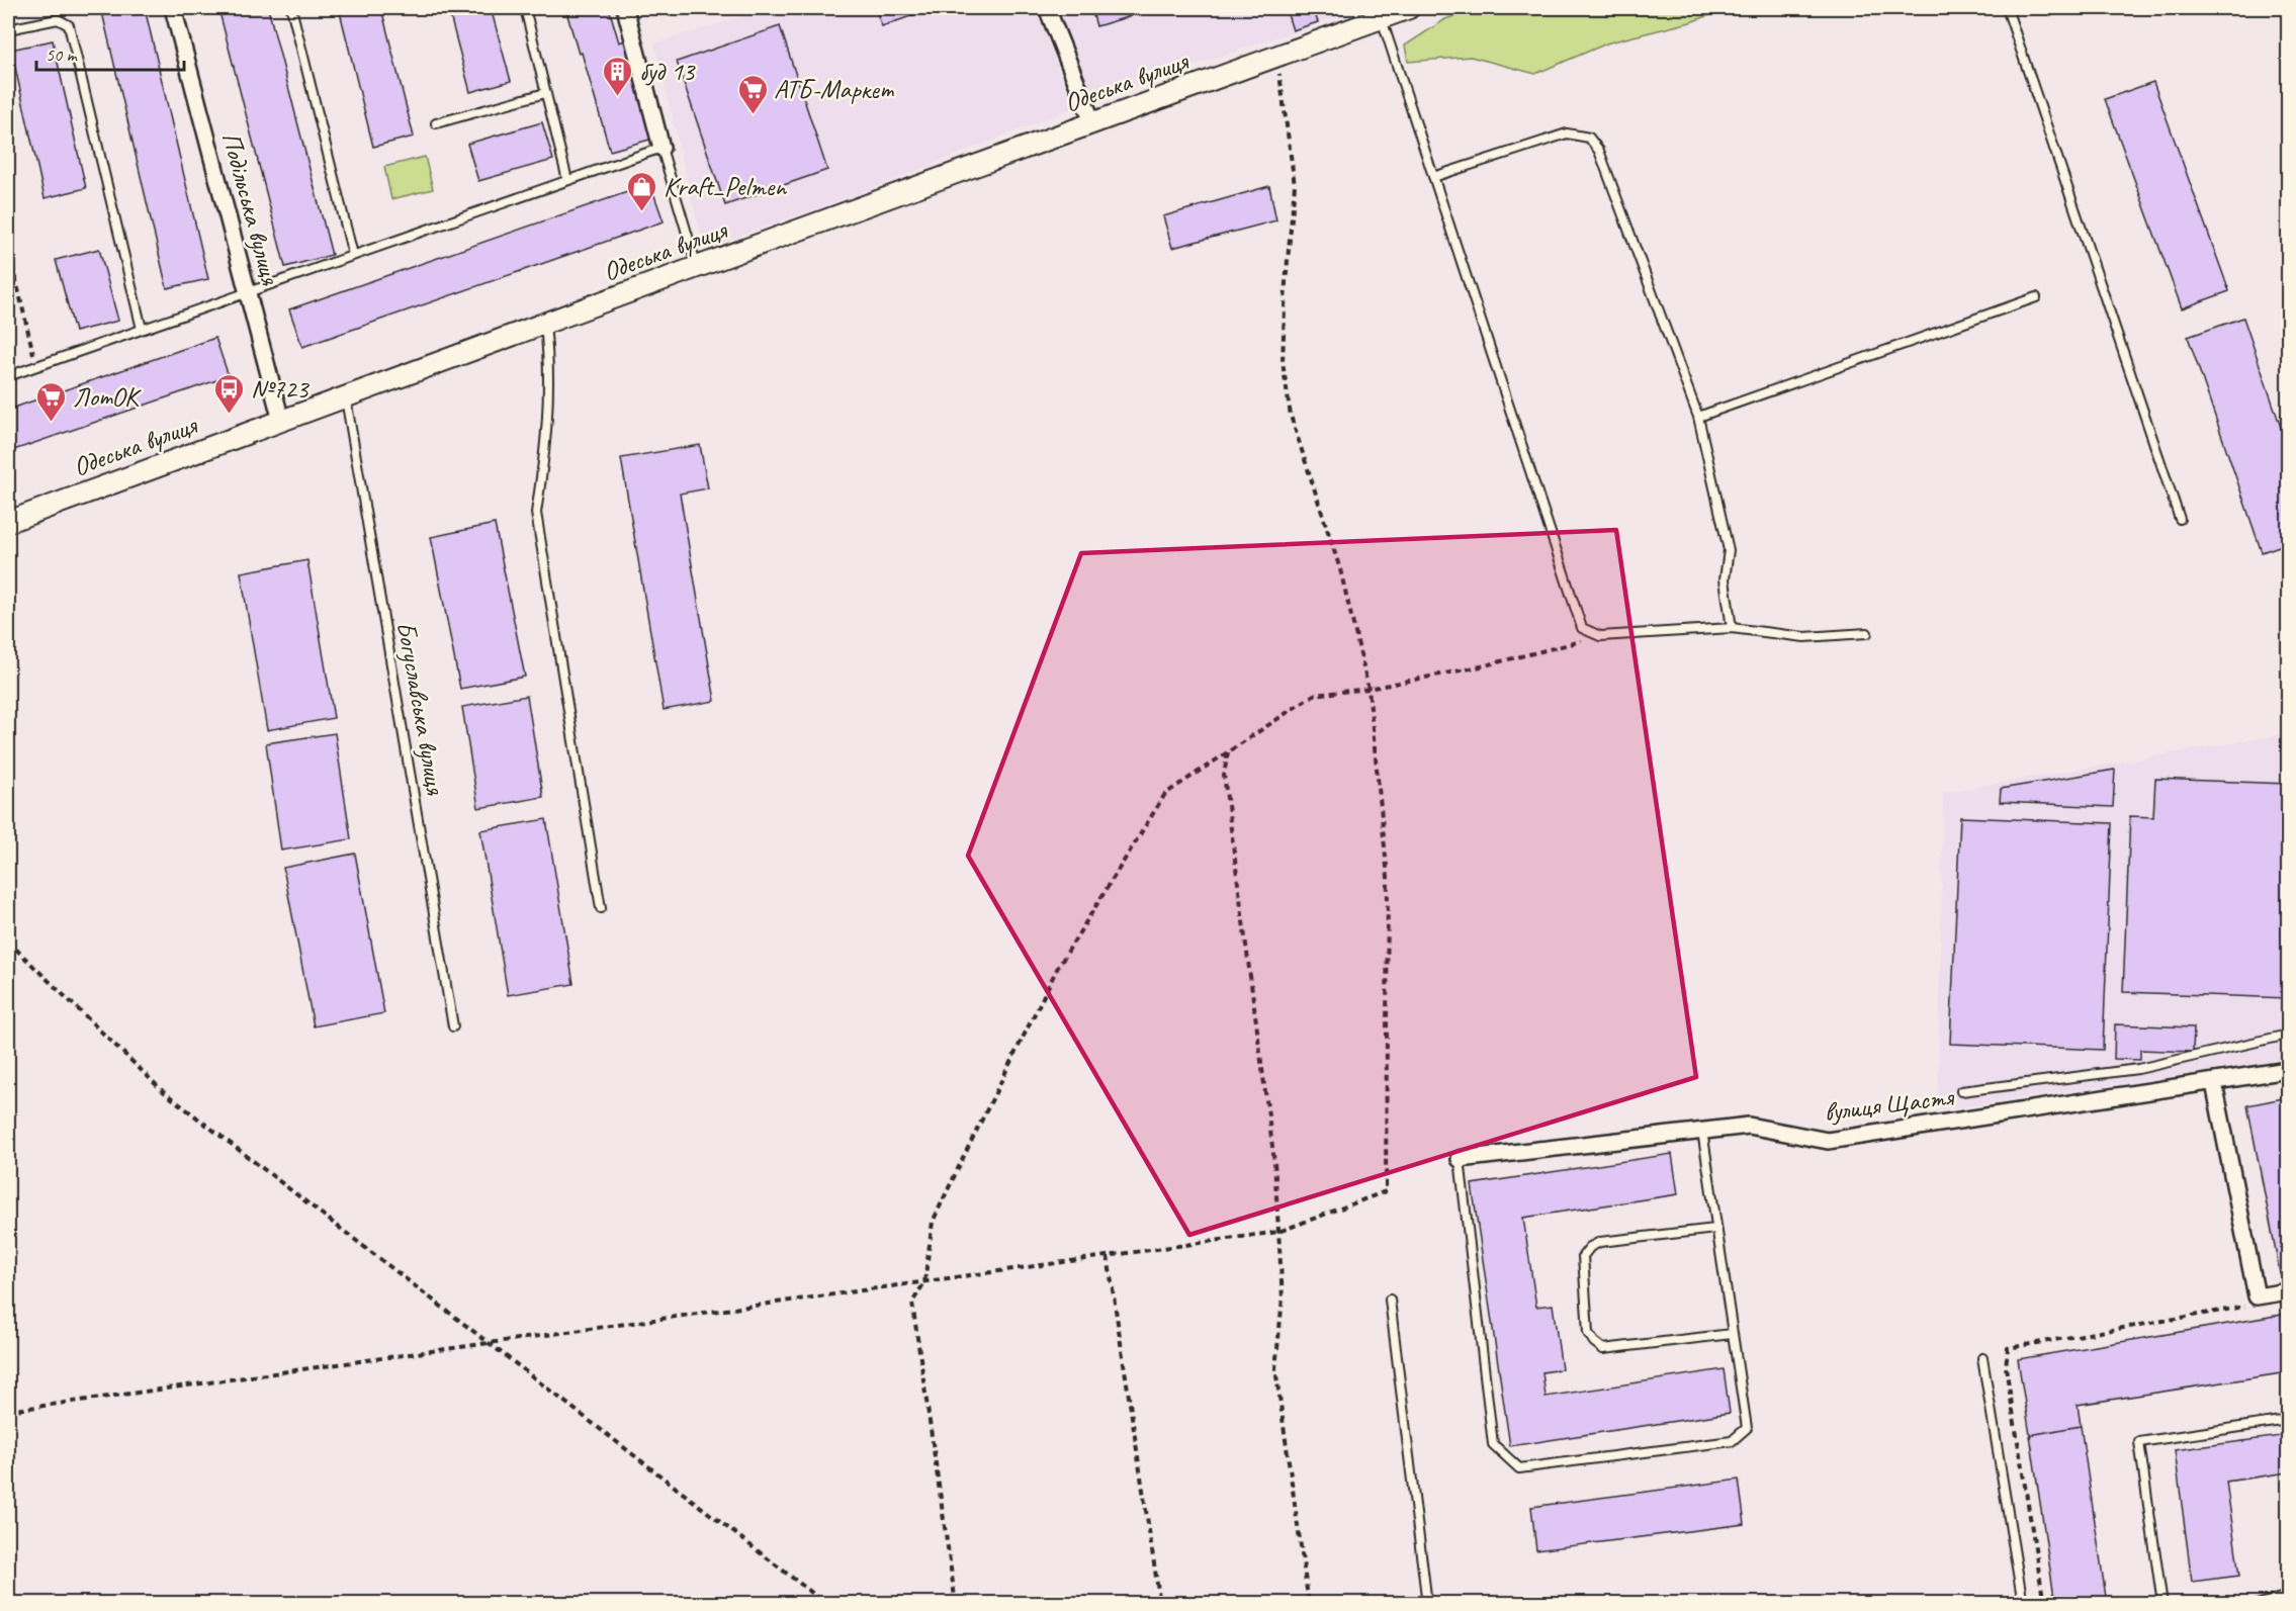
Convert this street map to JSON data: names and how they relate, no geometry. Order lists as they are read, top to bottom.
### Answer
{
  "streets": {
    "street": ["Одеська вулиця", "Подільська вулиця", "вулиця Щастя"],
    "lane": ["Богуславська вулиця"]
  },
  "crossings": [
    ["Одеська вулиця", "Подільська вулиця"],
    ["Одеська вулиця", "Богуславська вулиця"]
  ],
  "places": {
    "building": ["буд 13"],
    "supermarket": ["АТБ-Маркет", "ЛотОК"],
    "shop": ["Kraft_Pelmen"],
    "bus stop": ["№723"]
  },
  "scale_bar": "50 m"
}
